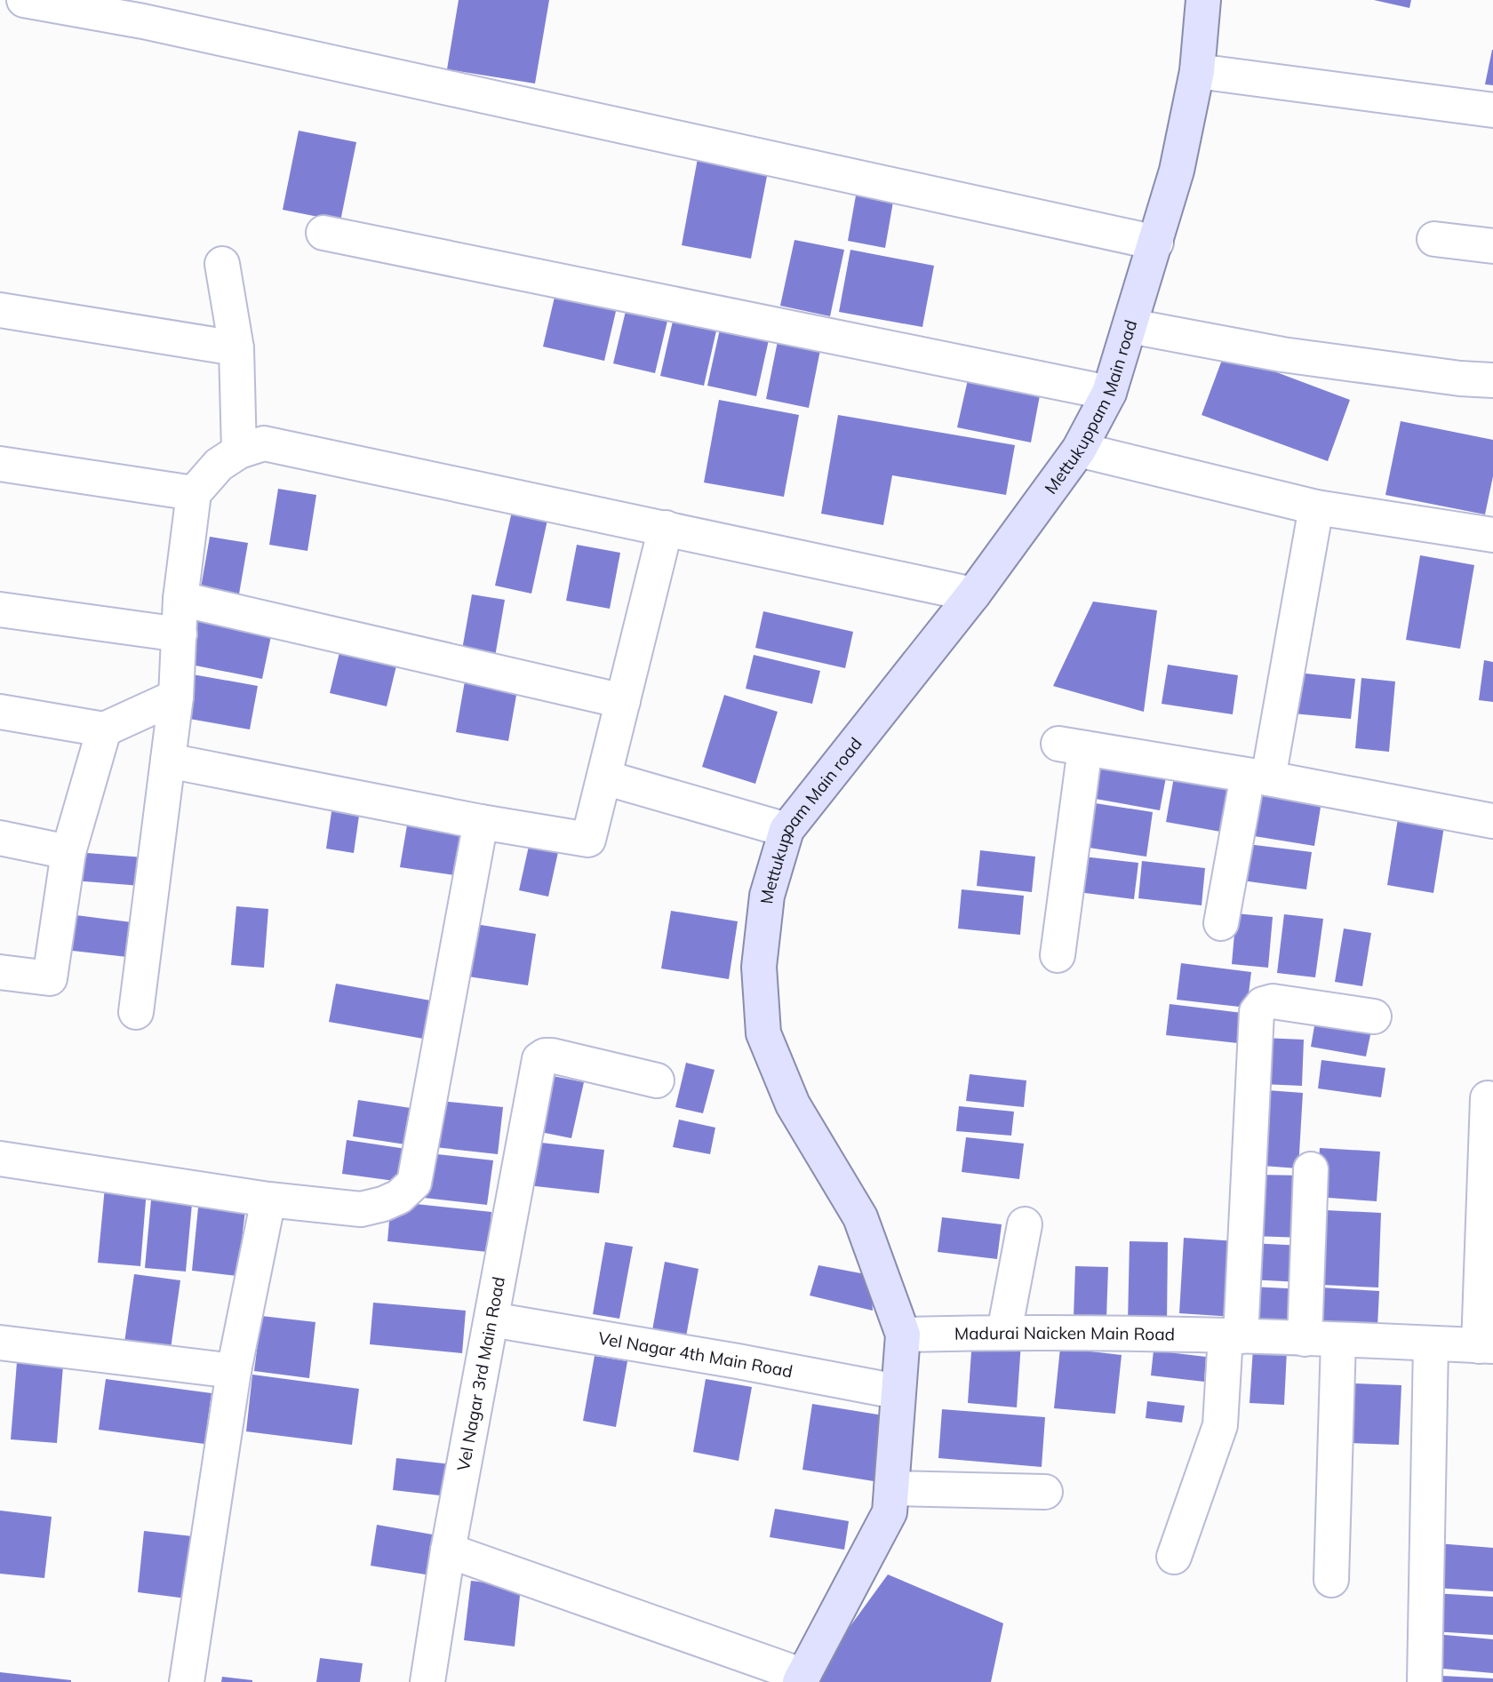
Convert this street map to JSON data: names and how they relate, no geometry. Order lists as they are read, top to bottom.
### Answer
{
  "streets": {
    "main road": ["Mettukuppam Main road"],
    "street": ["Madurai Naicken Main Road", "Vel Nagar 4th Main Road", "Vel Nagar 3rd Main Road"]
  },
  "crossings": [
    ["Mettukuppam Main road", "Madurai Naicken Main Road"],
    ["Mettukuppam Main road", "Vel Nagar 4th Main Road"],
    ["Vel Nagar 4th Main Road", "Vel Nagar 3rd Main Road"]
  ]
}
